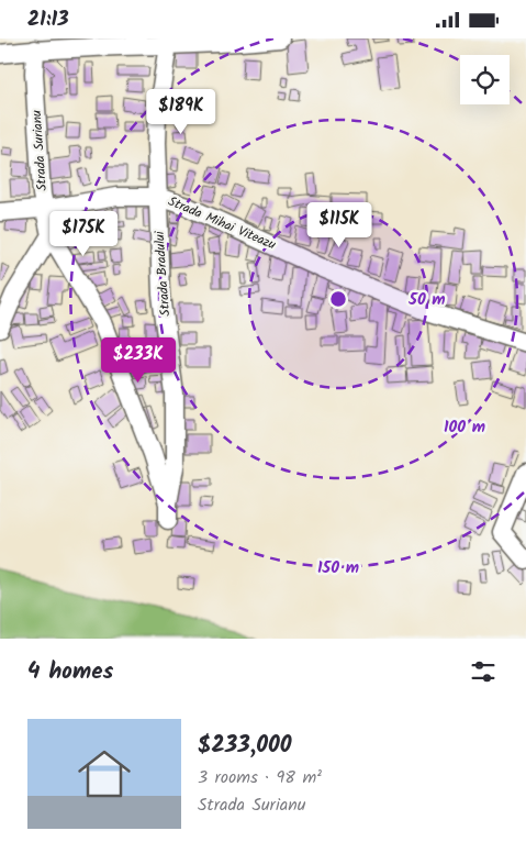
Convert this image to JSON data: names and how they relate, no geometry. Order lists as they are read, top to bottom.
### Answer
{
  "streets": {
    "street": ["Strada Surianu", "Strada Mihai Viteazu", "Strada Bradului"]
  },
  "crossings": [
    ["Strada Surianu", "Strada Mihai Viteazu"],
    ["Strada Surianu", "Strada Bradului"],
    ["Strada Mihai Viteazu", "Strada Bradului"]
  ],
  "page": {
    "status": "21:13",
    "price": [
      "$189K",
      "$115K",
      "$175K",
      "$233K"
    ],
    "heading": "4 homes",
    "list": [
      {
        "name": "$233,000",
        "note": "3 rooms · 98 m² · Strada Surianu"
      }
    ]
  },
  "rings": ["50 m", "100 m", "150 m"]
}
